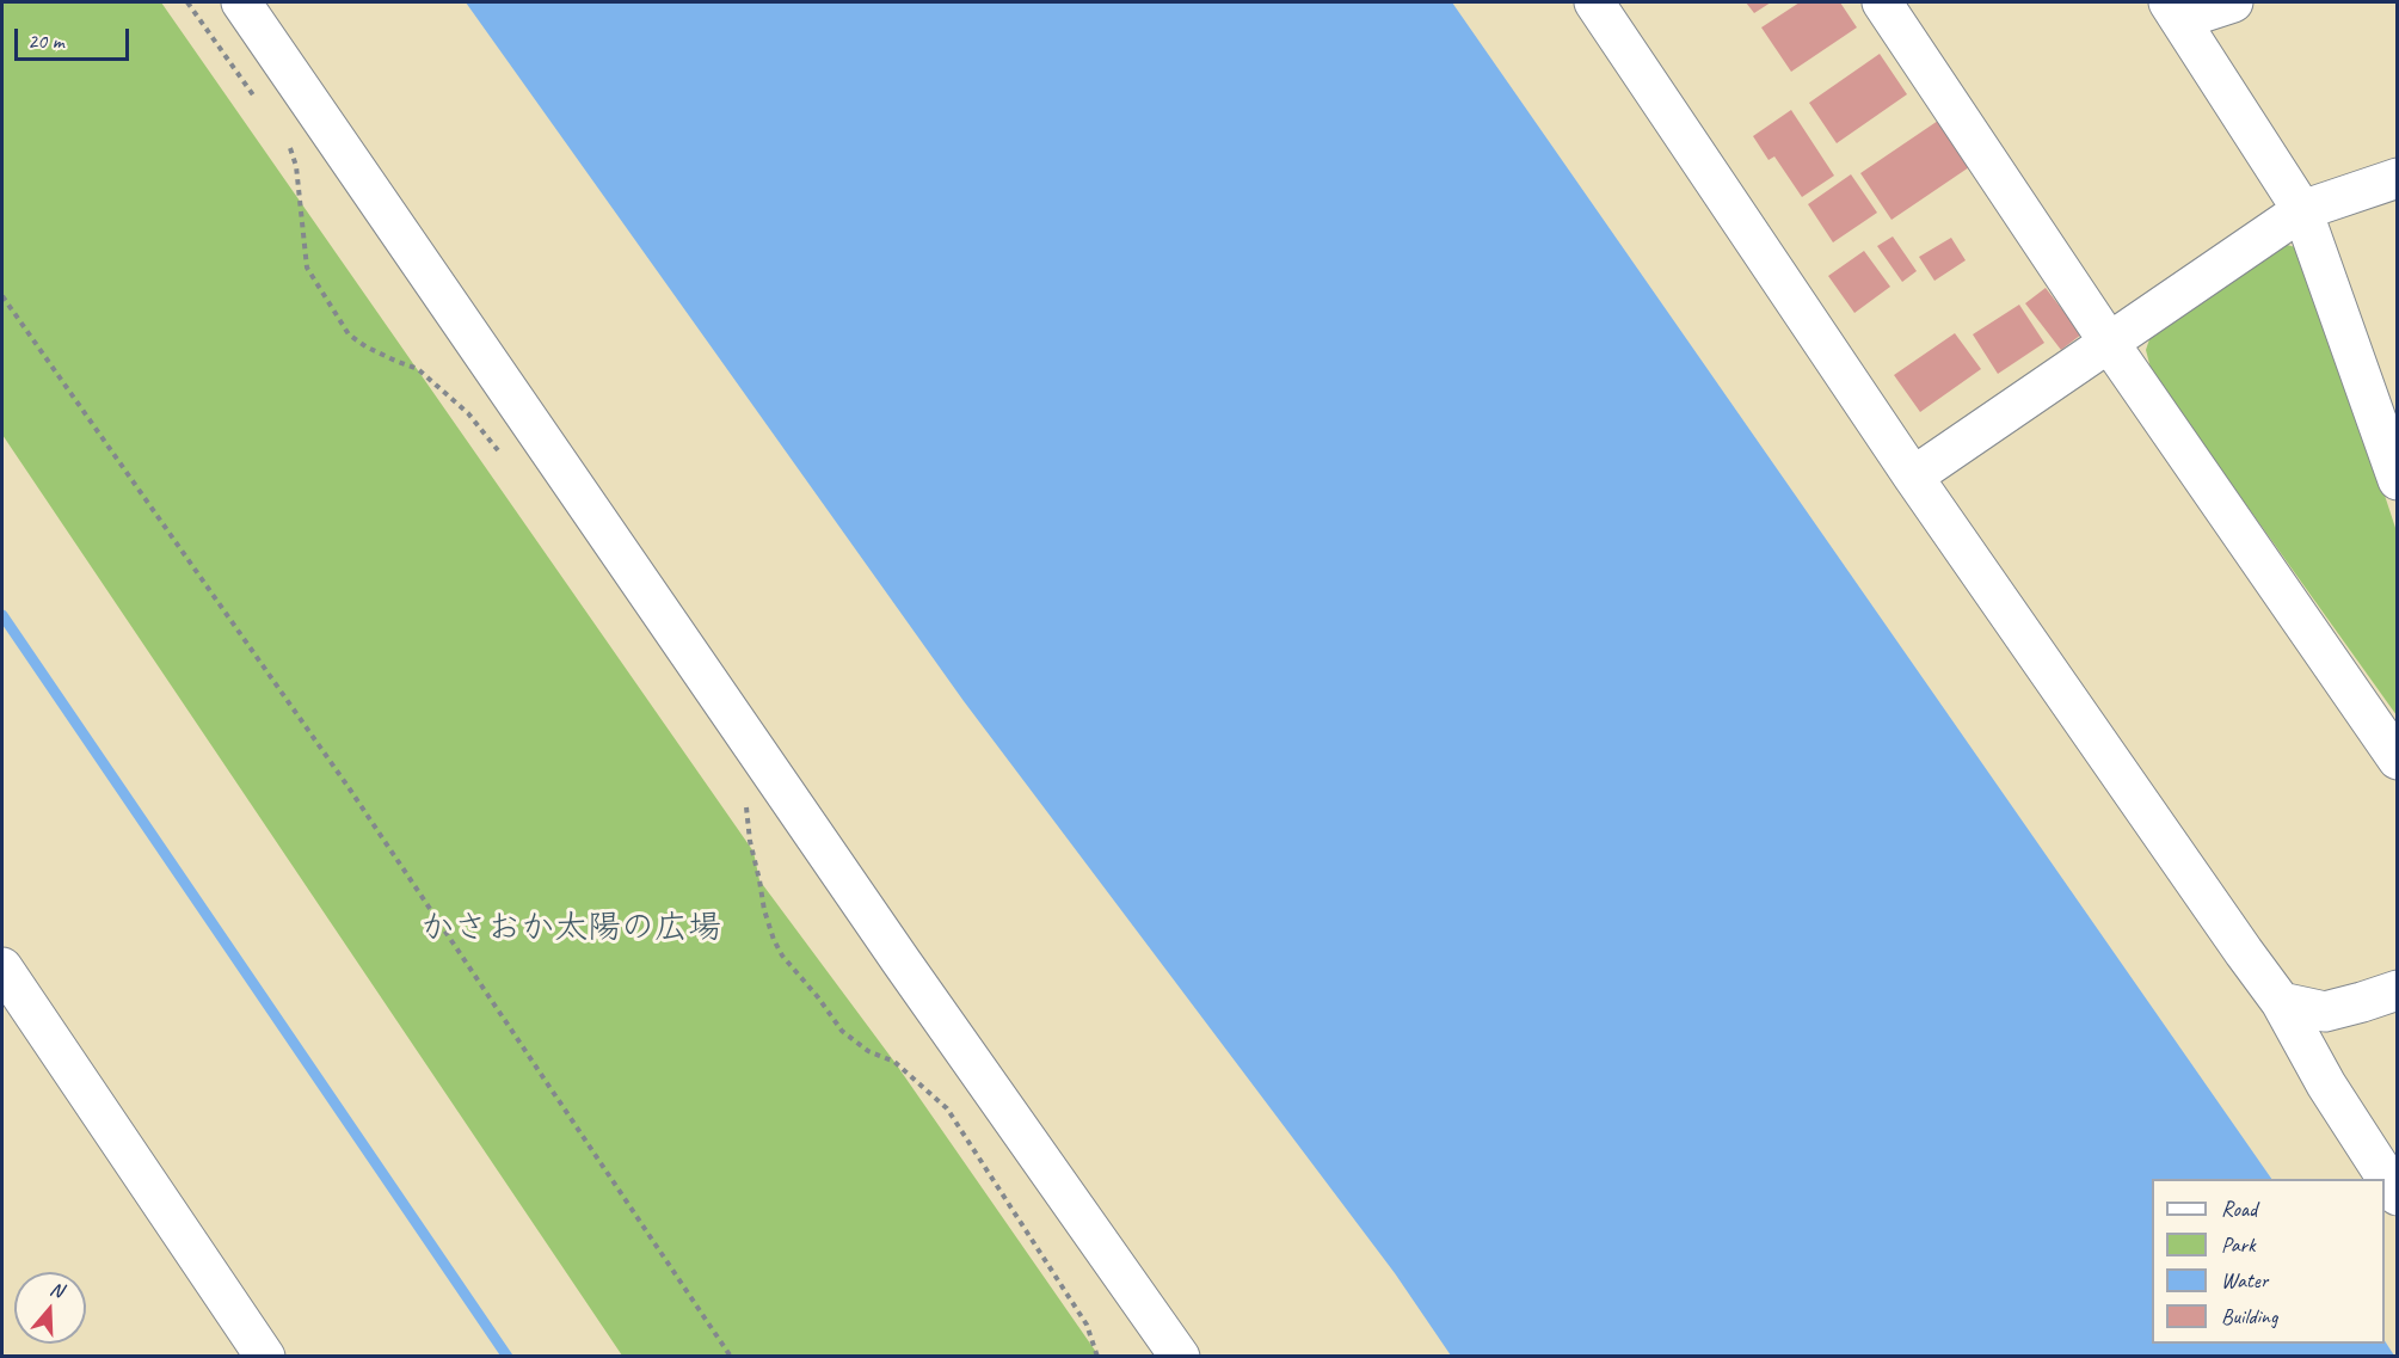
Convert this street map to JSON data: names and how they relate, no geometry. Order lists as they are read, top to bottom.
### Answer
{
  "parks": ["かさおか太陽の広場"],
  "legend": [
    "Road",
    "Park",
    "Water",
    "Building"
  ],
  "scale_bar": "20 m",
  "north": "top"
}
